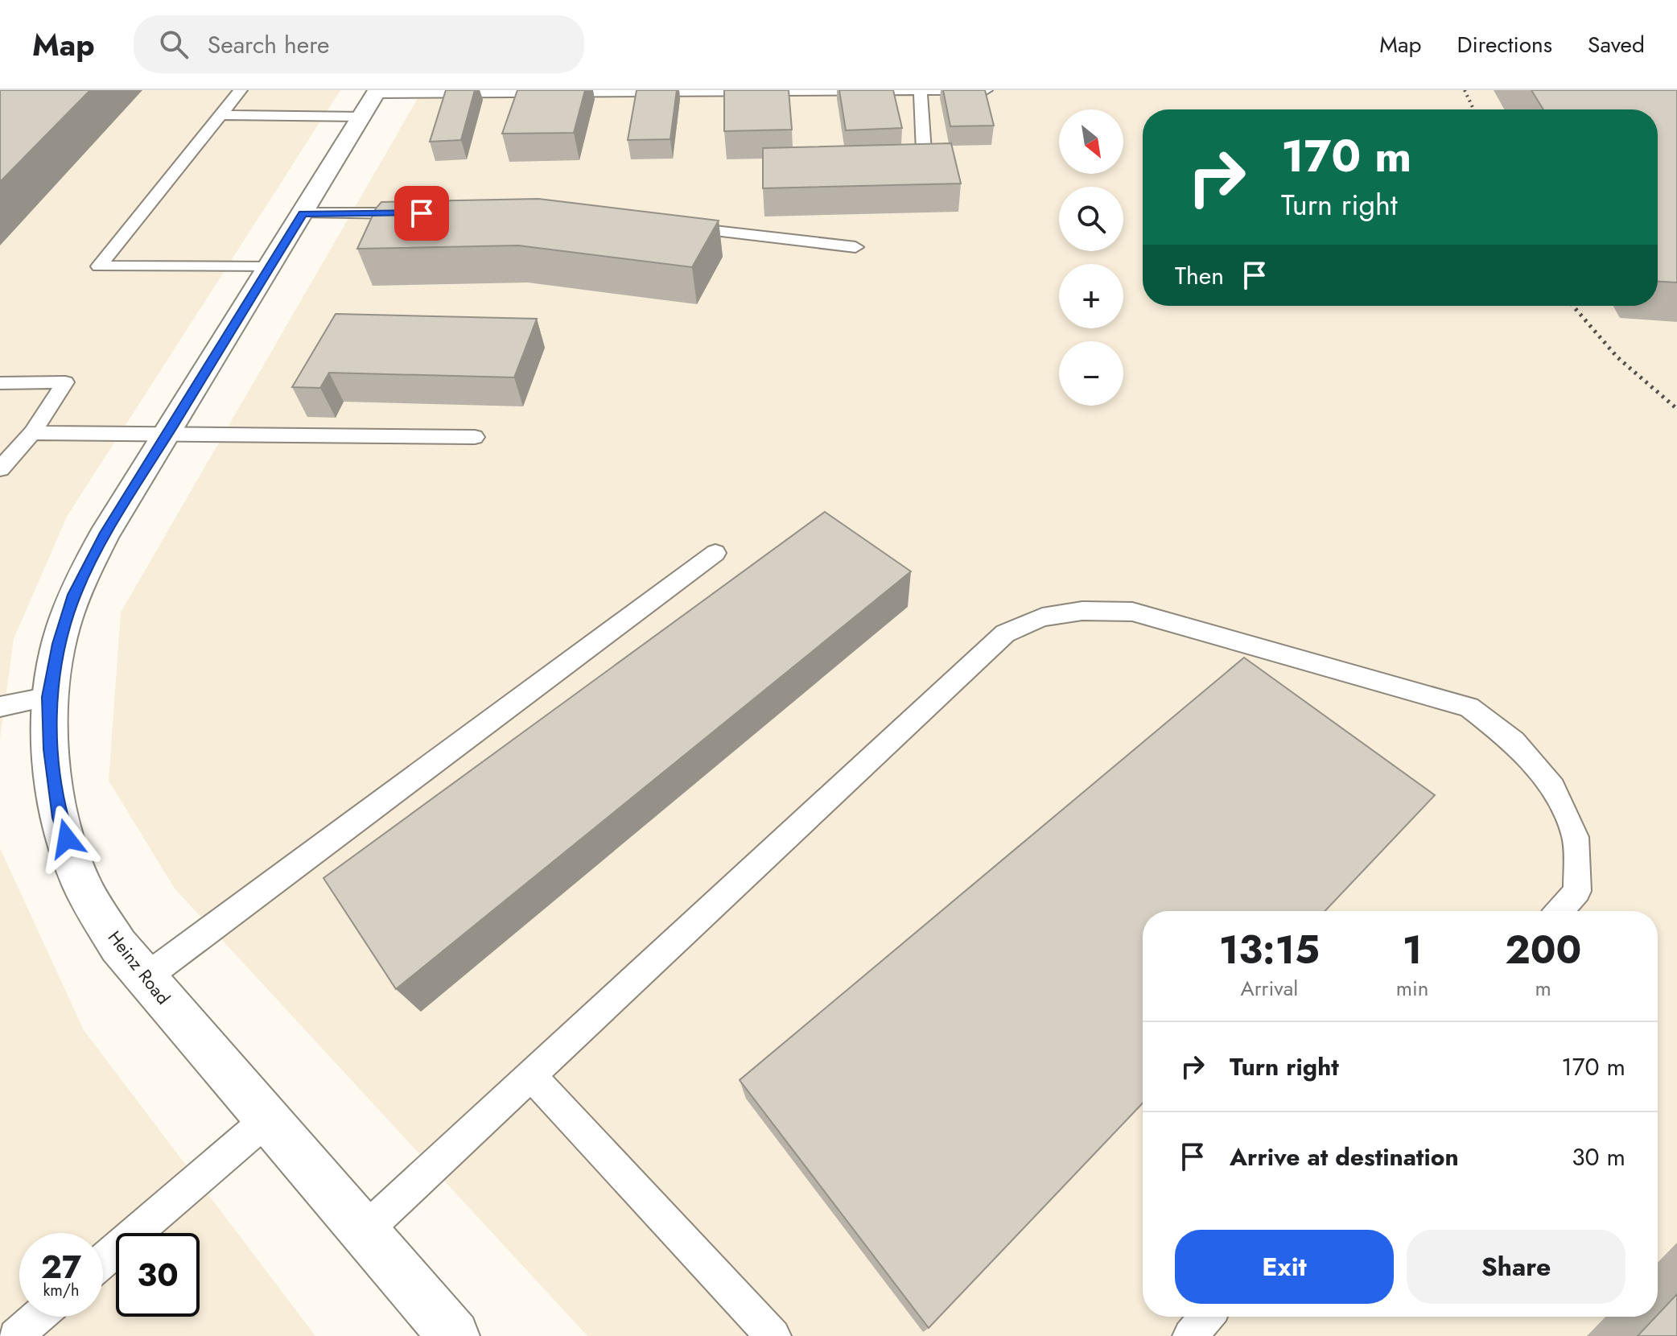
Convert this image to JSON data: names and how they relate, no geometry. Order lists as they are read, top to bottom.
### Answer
{
  "streets": {
    "street": ["Heinz Road"]
  },
  "north": "bottom right",
  "page": {
    "header": "Map",
    "search": "Search here",
    "nav": ["Map", "Directions", "Saved"],
    "map_buttons": ["+", "−"],
    "turn": ["170 m", "Turn right"],
    "then": "Then",
    "eta": [
      "13:15",
      "Arrival",
      "1",
      "min",
      "200",
      "m"
    ],
    "list": [
      {
        "name": "Turn right",
        "value": "170 m"
      },
      {
        "name": "Arrive at destination",
        "value": "30 m"
      }
    ],
    "buttons": ["Exit", "Share"],
    "speed": "27 km/h",
    "limit": "30"
  }
}
